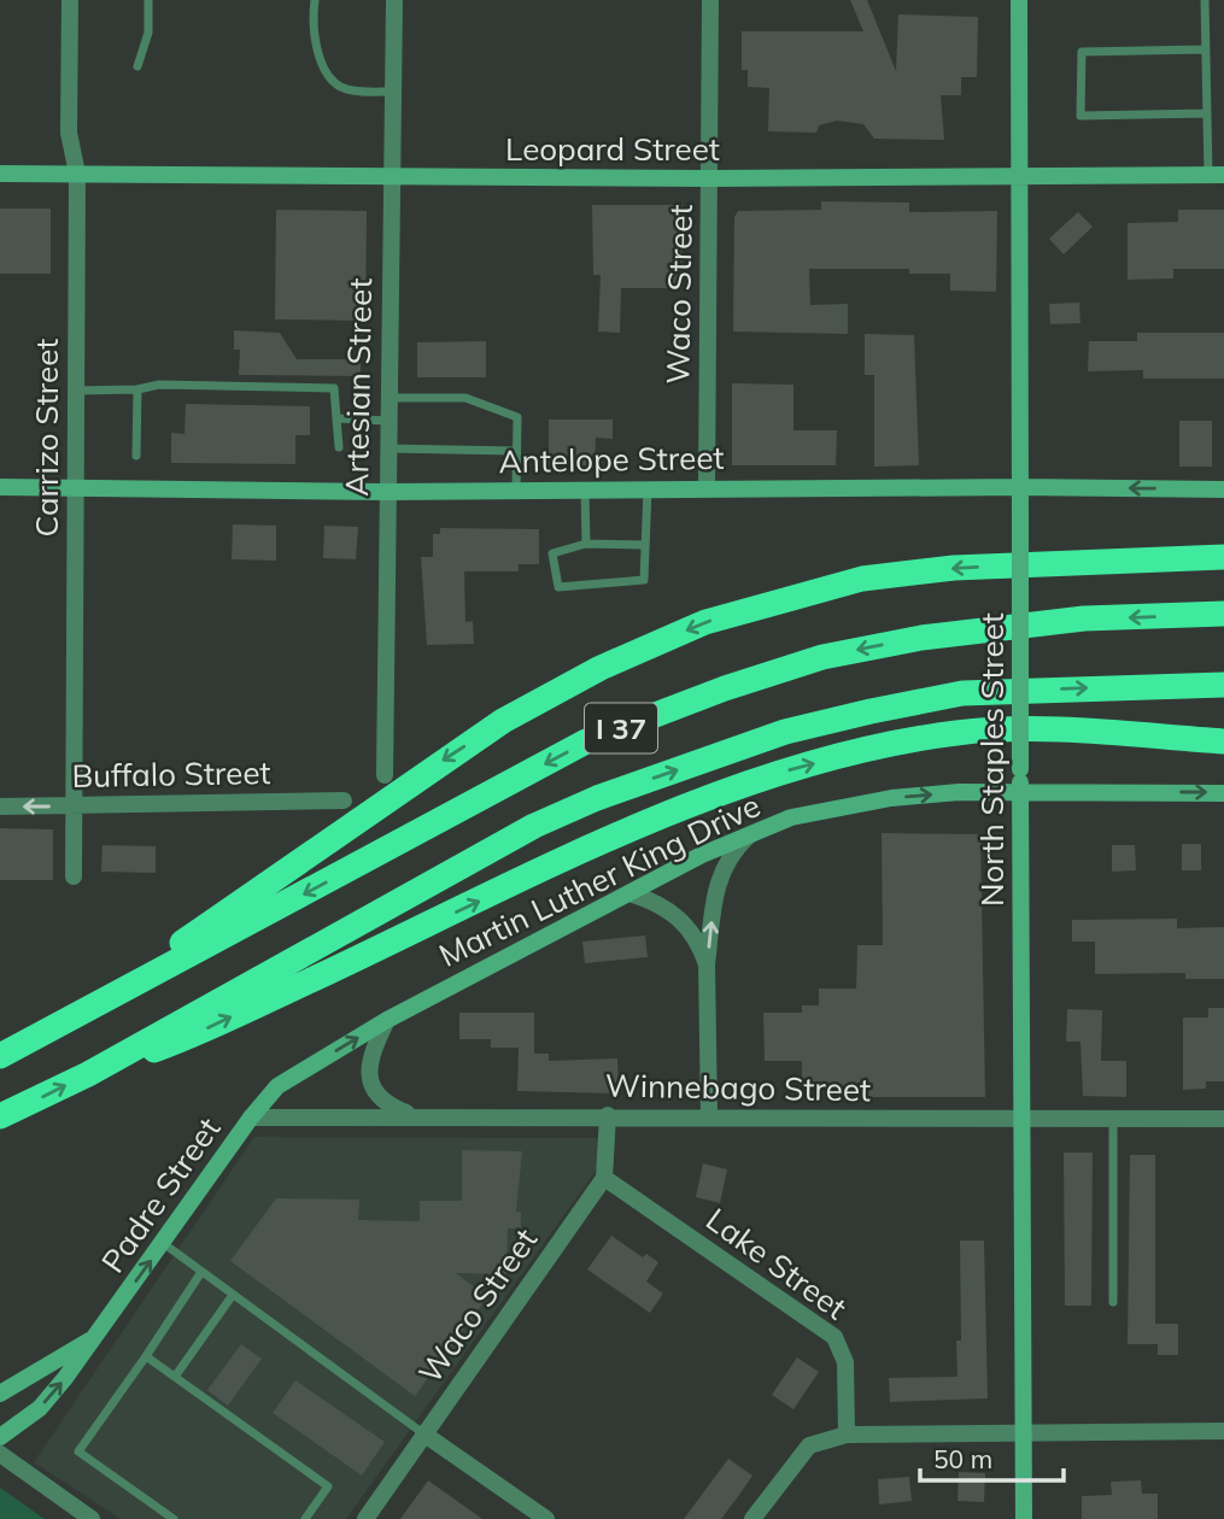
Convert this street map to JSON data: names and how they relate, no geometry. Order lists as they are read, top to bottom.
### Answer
{
  "streets": {
    "highway": ["I 37"],
    "main road": [
      "Leopard Street",
      "Antelope Street",
      "North Staples Street",
      "Martin Luther King Drive",
      "Padre Street"
    ],
    "street": [
      "Waco Street",
      "Artesian Street",
      "Carrizo Street",
      "Buffalo Street",
      "Winnebago Street",
      "Lake Street"
    ]
  },
  "crossings": [
    ["Leopard Street", "Waco Street"],
    ["Leopard Street", "Artesian Street"],
    ["Leopard Street", "Carrizo Street"],
    ["Leopard Street", "North Staples Street"],
    ["Waco Street", "Antelope Street"],
    ["Waco Street", "Lake Street"],
    ["Artesian Street", "Antelope Street"],
    ["Carrizo Street", "Antelope Street"],
    ["Carrizo Street", "Buffalo Street"],
    ["Antelope Street", "North Staples Street"],
    ["North Staples Street", "Martin Luther King Drive"],
    ["North Staples Street", "Winnebago Street"],
    ["Martin Luther King Drive", "Padre Street"],
    ["Winnebago Street", "Padre Street"]
  ],
  "one_way": ["Martin Luther King Drive"],
  "scale_bar": "50 m"
}
